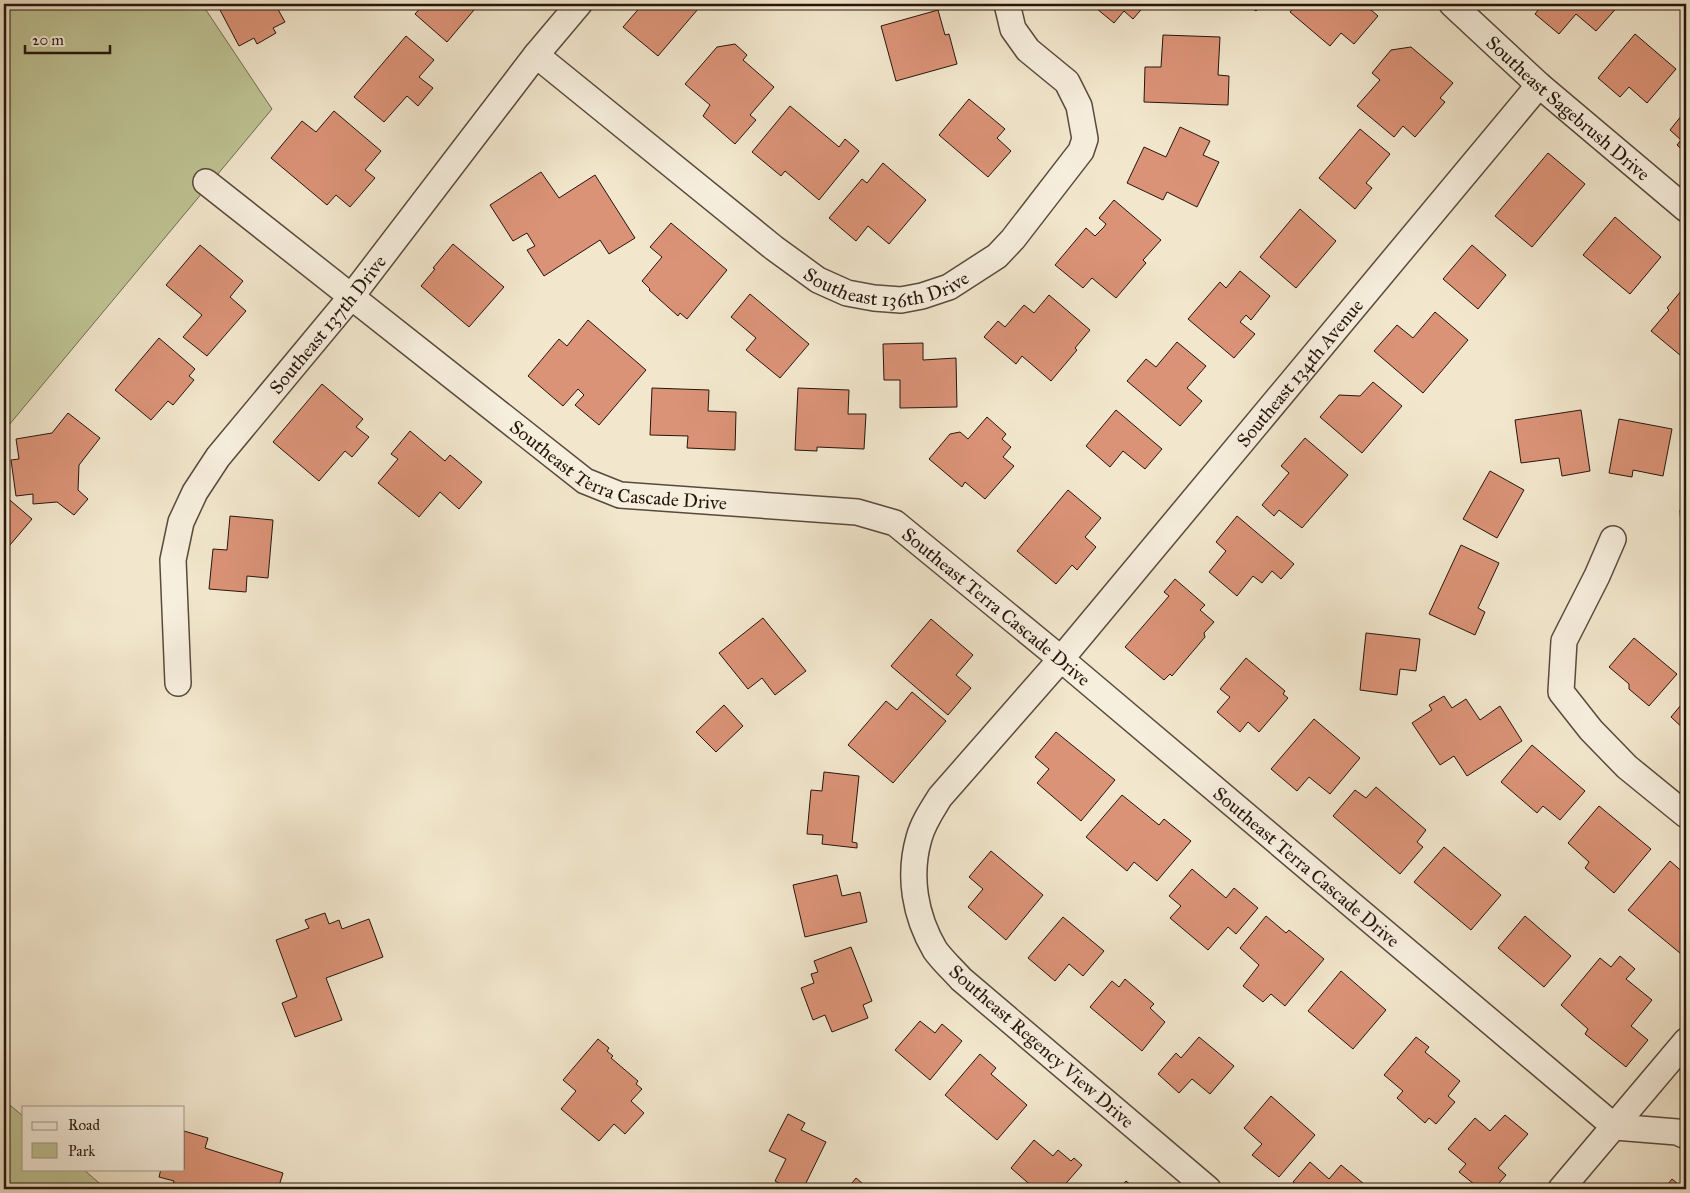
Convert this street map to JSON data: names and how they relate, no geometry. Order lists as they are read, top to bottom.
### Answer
{
  "streets": {
    "street": [
      "Southeast Sagebrush Drive",
      "Southeast 136th Drive",
      "Southeast 137th Drive",
      "Southeast 134th Avenue",
      "Southeast Terra Cascade Drive",
      "Southeast Regency View Drive"
    ]
  },
  "crossings": [
    ["Southeast Sagebrush Drive", "Southeast 134th Avenue"],
    ["Southeast 136th Drive", "Southeast 137th Drive"],
    ["Southeast 137th Drive", "Southeast Terra Cascade Drive"],
    ["Southeast 134th Avenue", "Southeast Terra Cascade Drive"],
    ["Southeast 134th Avenue", "Southeast Regency View Drive"],
    ["Southeast Terra Cascade Drive", "Southeast Regency View Drive"]
  ],
  "legend": ["Road", "Park"],
  "scale_bar": "20 m"
}
